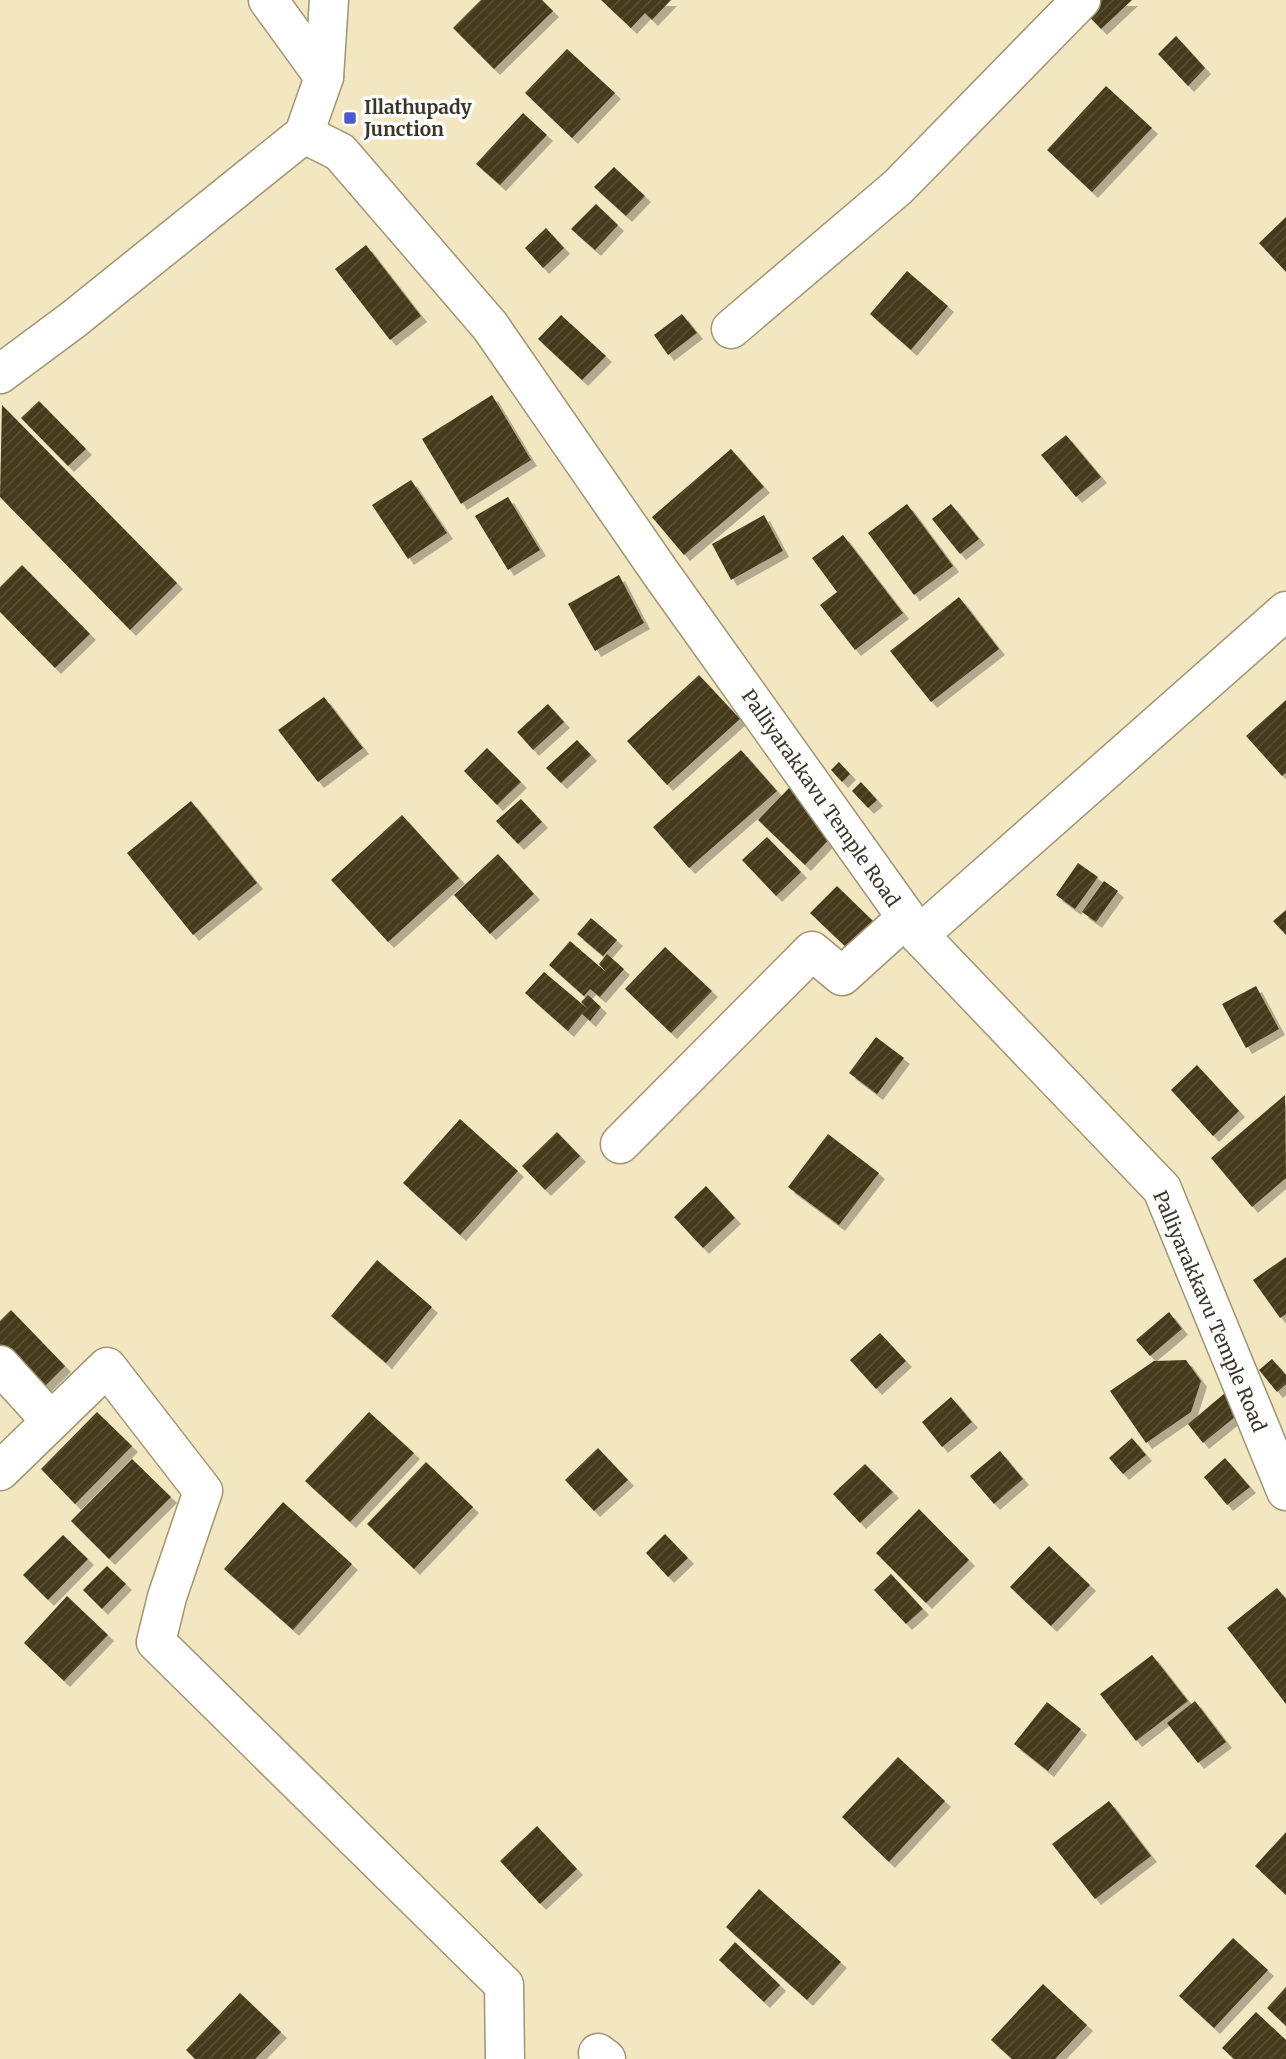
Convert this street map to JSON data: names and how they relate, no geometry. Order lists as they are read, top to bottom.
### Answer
{
  "streets": {
    "street": ["Palliyarakkavu Temple Road"]
  },
  "places": {
    "transit": ["Illathupady Junction"]
  }
}
